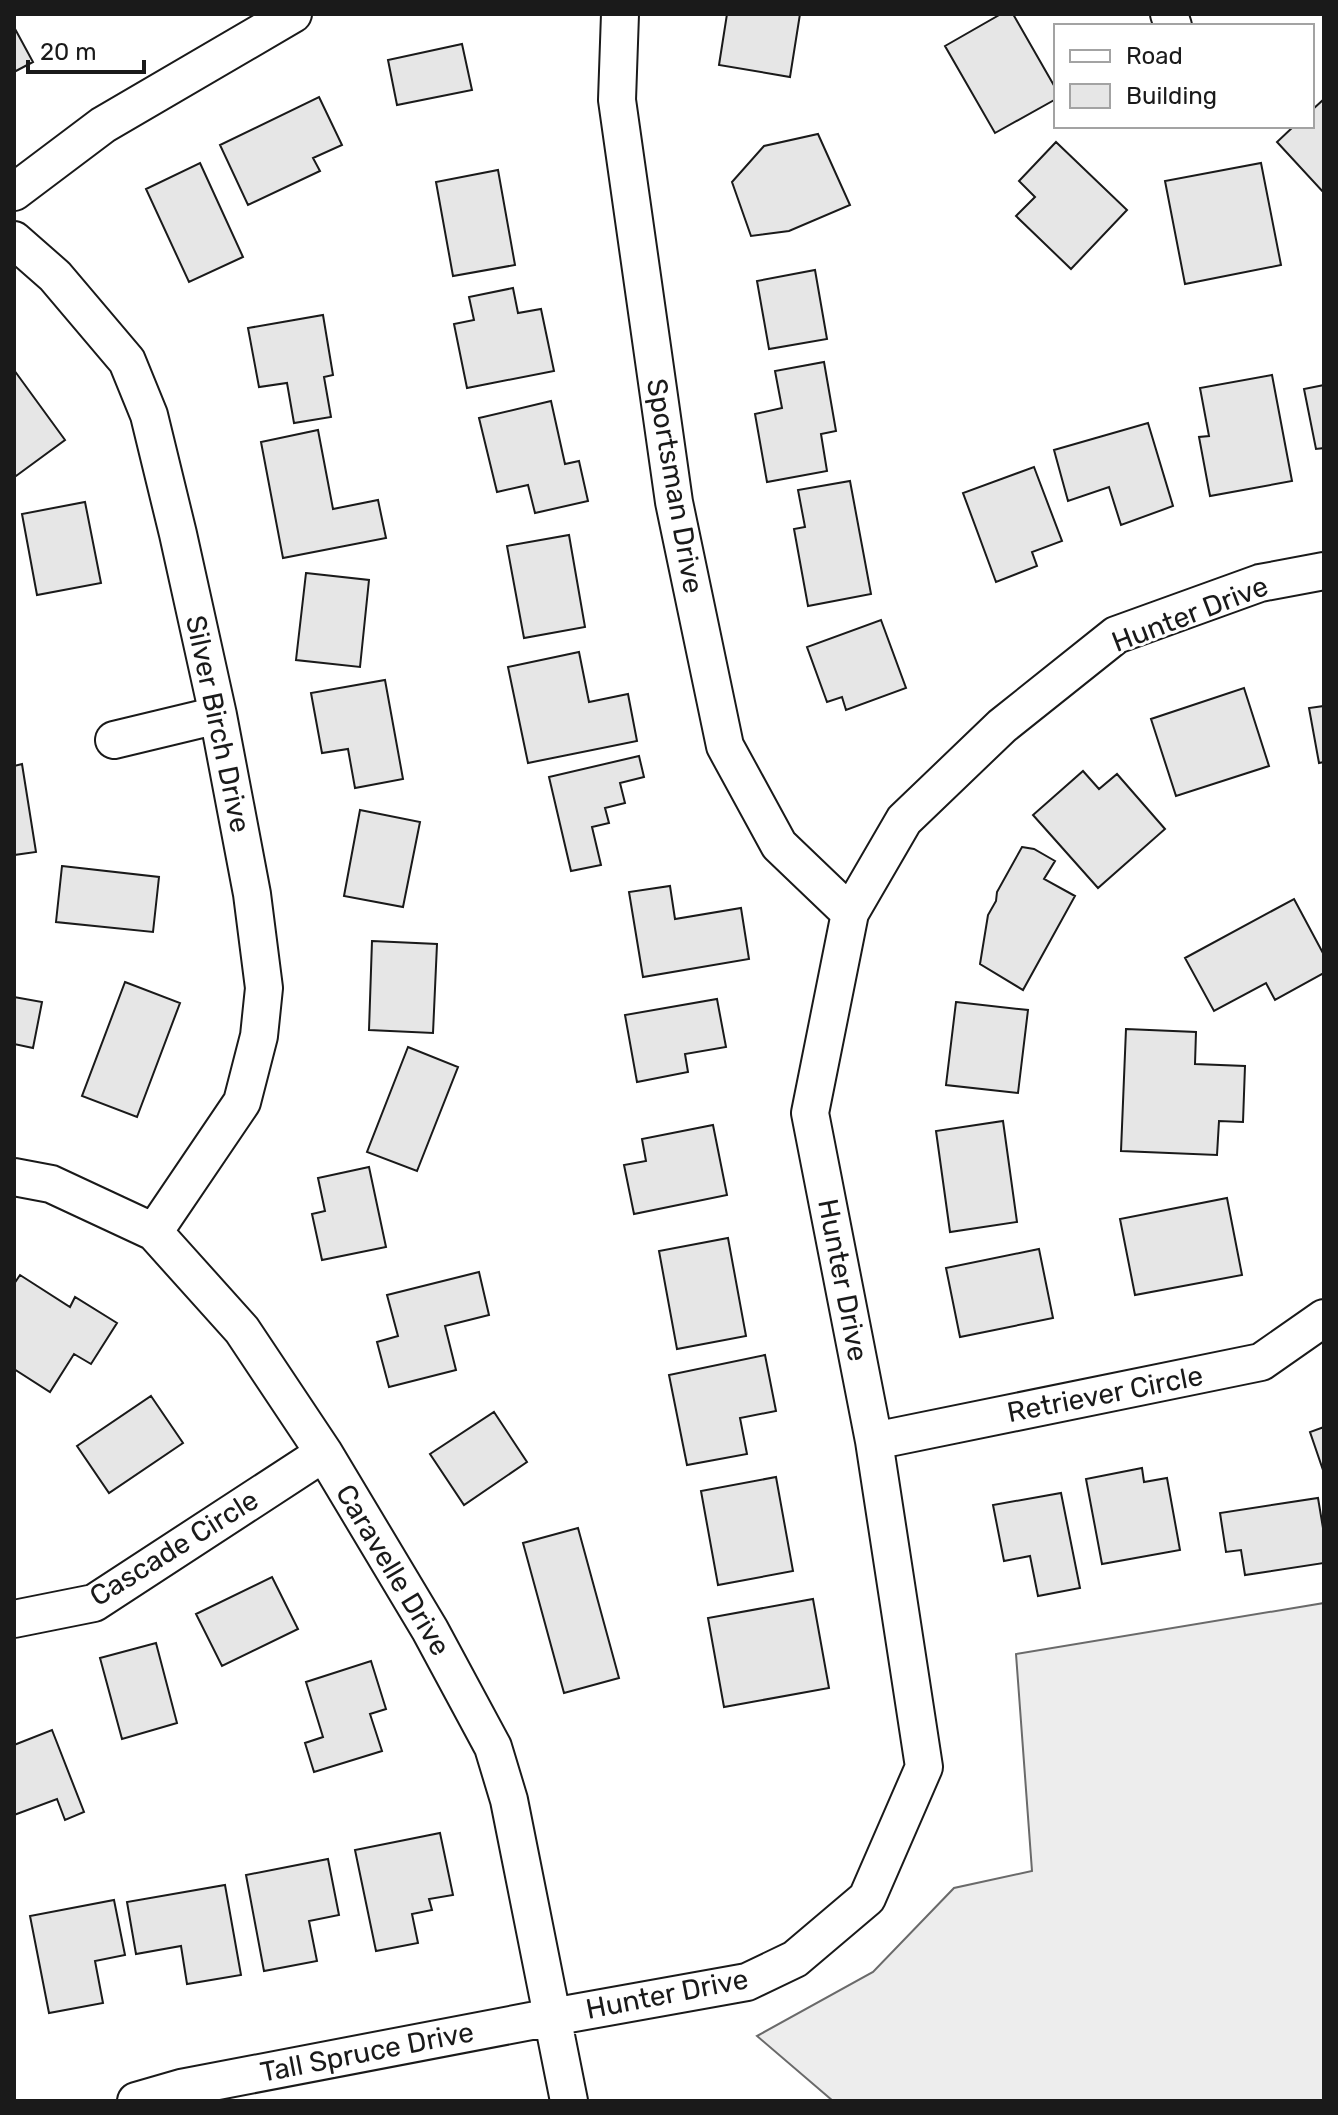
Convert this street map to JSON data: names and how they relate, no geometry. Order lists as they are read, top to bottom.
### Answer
{
  "streets": {
    "street": [
      "Sportsman Drive",
      "Hunter Drive",
      "Silver Birch Drive",
      "Retriever Circle",
      "Cascade Circle",
      "Caravelle Drive",
      "Tall Spruce Drive"
    ]
  },
  "crossings": [
    ["Sportsman Drive", "Hunter Drive"],
    ["Hunter Drive", "Retriever Circle"],
    ["Hunter Drive", "Caravelle Drive"],
    ["Hunter Drive", "Tall Spruce Drive"],
    ["Silver Birch Drive", "Caravelle Drive"],
    ["Cascade Circle", "Caravelle Drive"],
    ["Caravelle Drive", "Tall Spruce Drive"]
  ],
  "legend": ["Road", "Building"],
  "scale_bar": "20 m"
}
